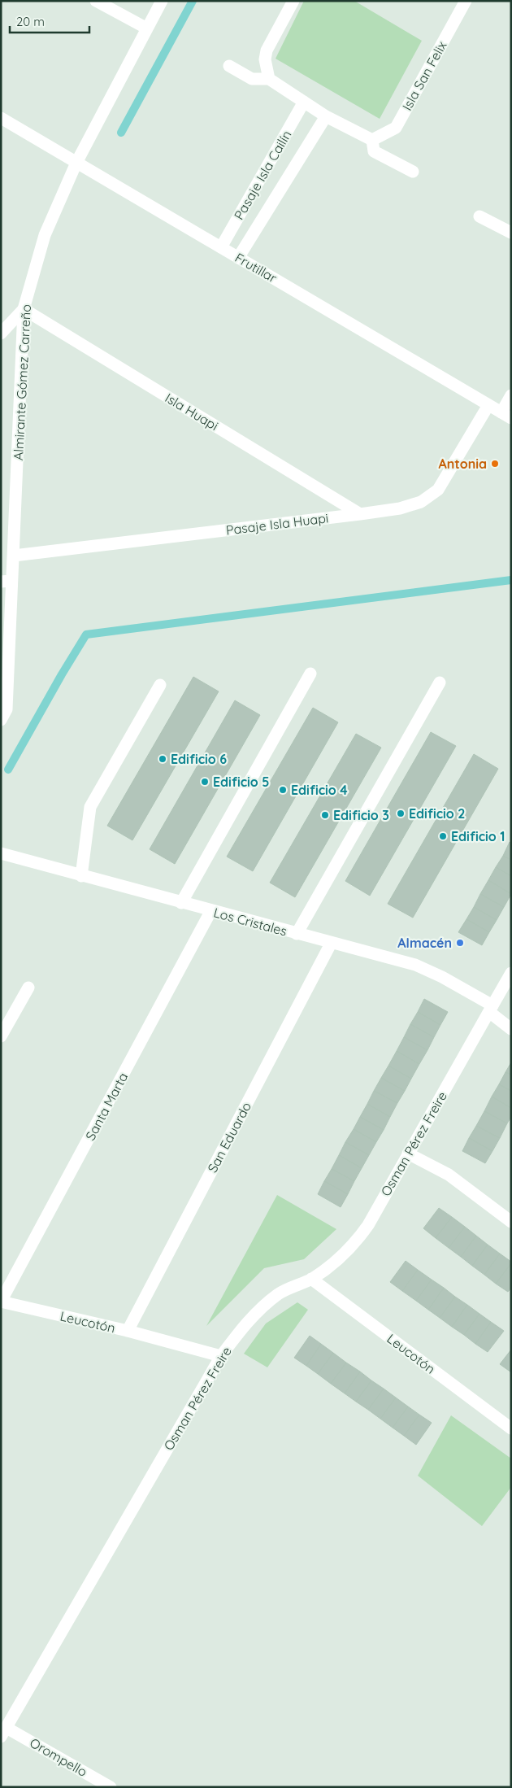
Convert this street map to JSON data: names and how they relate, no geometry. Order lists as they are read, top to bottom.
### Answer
{
  "streets": {
    "street": [
      "Isla San Felix",
      "Pasaje Isla Cailín",
      "Frutillar",
      "Almirante Gómez Carreño",
      "Isla Huapi",
      "Pasaje Isla Huapi",
      "Los Cristales",
      "Santa Marta",
      "San Eduardo",
      "Osman Pérez Freire",
      "Leucotón",
      "Orompello"
    ]
  },
  "crossings": [
    ["Pasaje Isla Cailín", "Frutillar"],
    ["Frutillar", "Almirante Gómez Carreño"],
    ["Frutillar", "Pasaje Isla Huapi"],
    ["Almirante Gómez Carreño", "Isla Huapi"],
    ["Almirante Gómez Carreño", "Pasaje Isla Huapi"],
    ["Isla Huapi", "Pasaje Isla Huapi"],
    ["Los Cristales", "Santa Marta"],
    ["Los Cristales", "San Eduardo"],
    ["Los Cristales", "Osman Pérez Freire"],
    ["Santa Marta", "Leucotón"],
    ["San Eduardo", "Leucotón"],
    ["Osman Pérez Freire", "Leucotón"],
    ["Osman Pérez Freire", "Orompello"]
  ],
  "places": [
    "Antonia",
    "Edificio 6",
    "Edificio 5",
    "Edificio 4",
    "Edificio 2",
    "Edificio 3",
    "Edificio 1",
    "Almacén"
  ],
  "scale_bar": "20 m"
}
